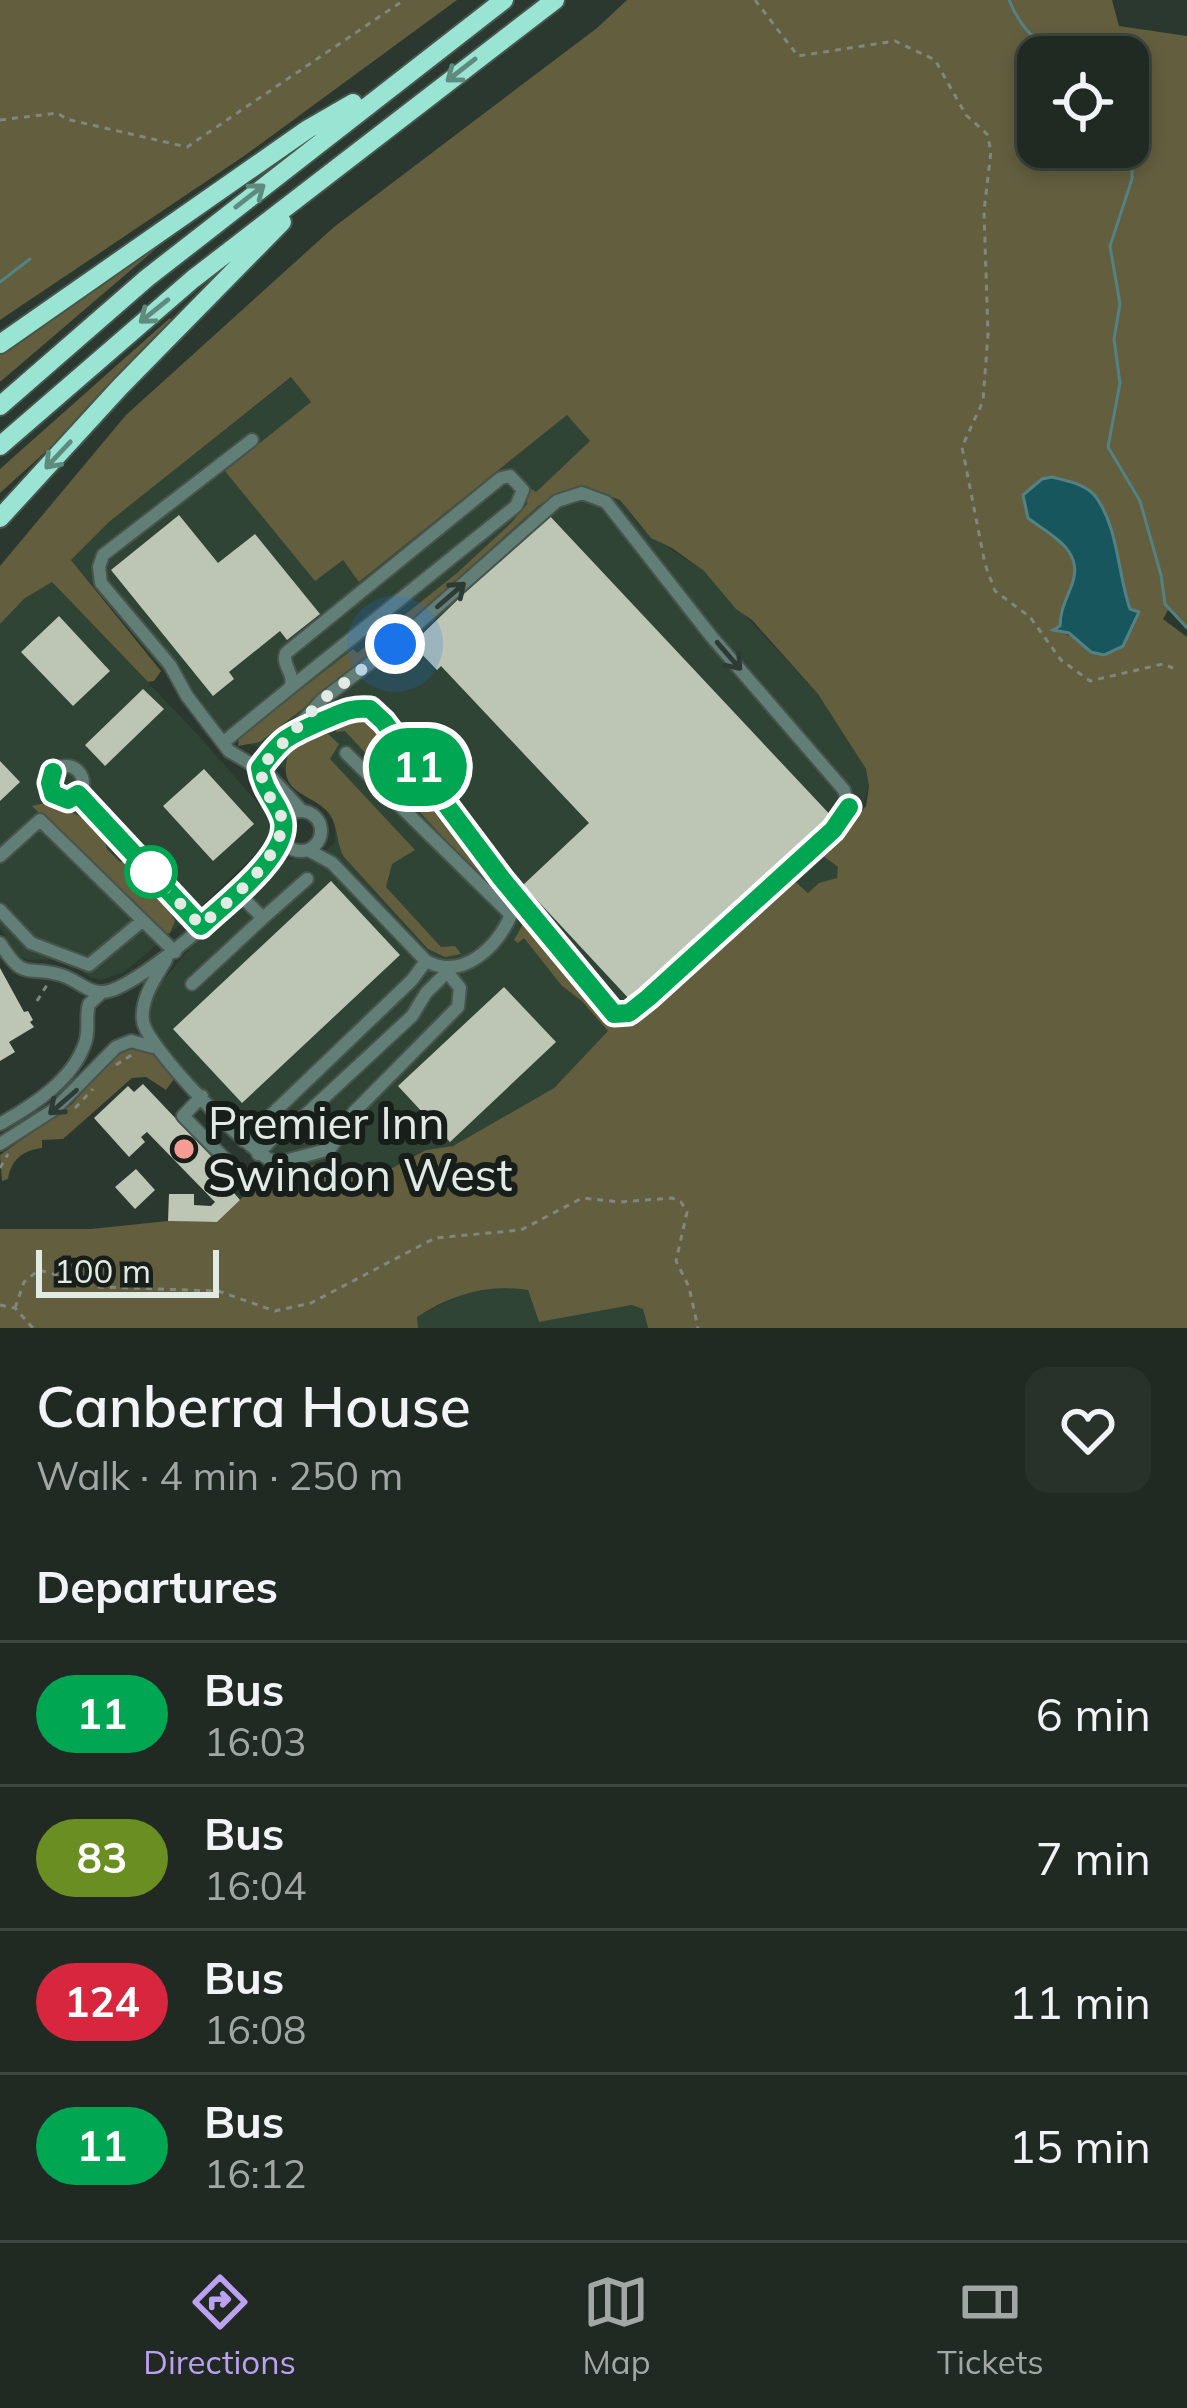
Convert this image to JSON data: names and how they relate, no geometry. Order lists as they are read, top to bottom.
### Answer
{
  "places": ["Premier Inn Swindon West"],
  "lines": ["bus line 11"],
  "scale_bar": "100 m",
  "page": {
    "on_map": "11",
    "scale": "100 m",
    "heading": [
      ["Canberra House", "Walk · 4 min · 250 m"],
      "Departures"
    ],
    "list": [
      {
        "mark": "11",
        "name": "Bus",
        "note": "16:03",
        "value": "6 min"
      },
      {
        "mark": "83",
        "name": "Bus",
        "note": "16:04",
        "value": "7 min"
      },
      {
        "mark": "124",
        "name": "Bus",
        "note": "16:08",
        "value": "11 min"
      },
      {
        "mark": "11",
        "name": "Bus",
        "note": "16:12",
        "value": "15 min"
      }
    ],
    "tabs": ["Directions", "Map", "Tickets"]
  }
}
